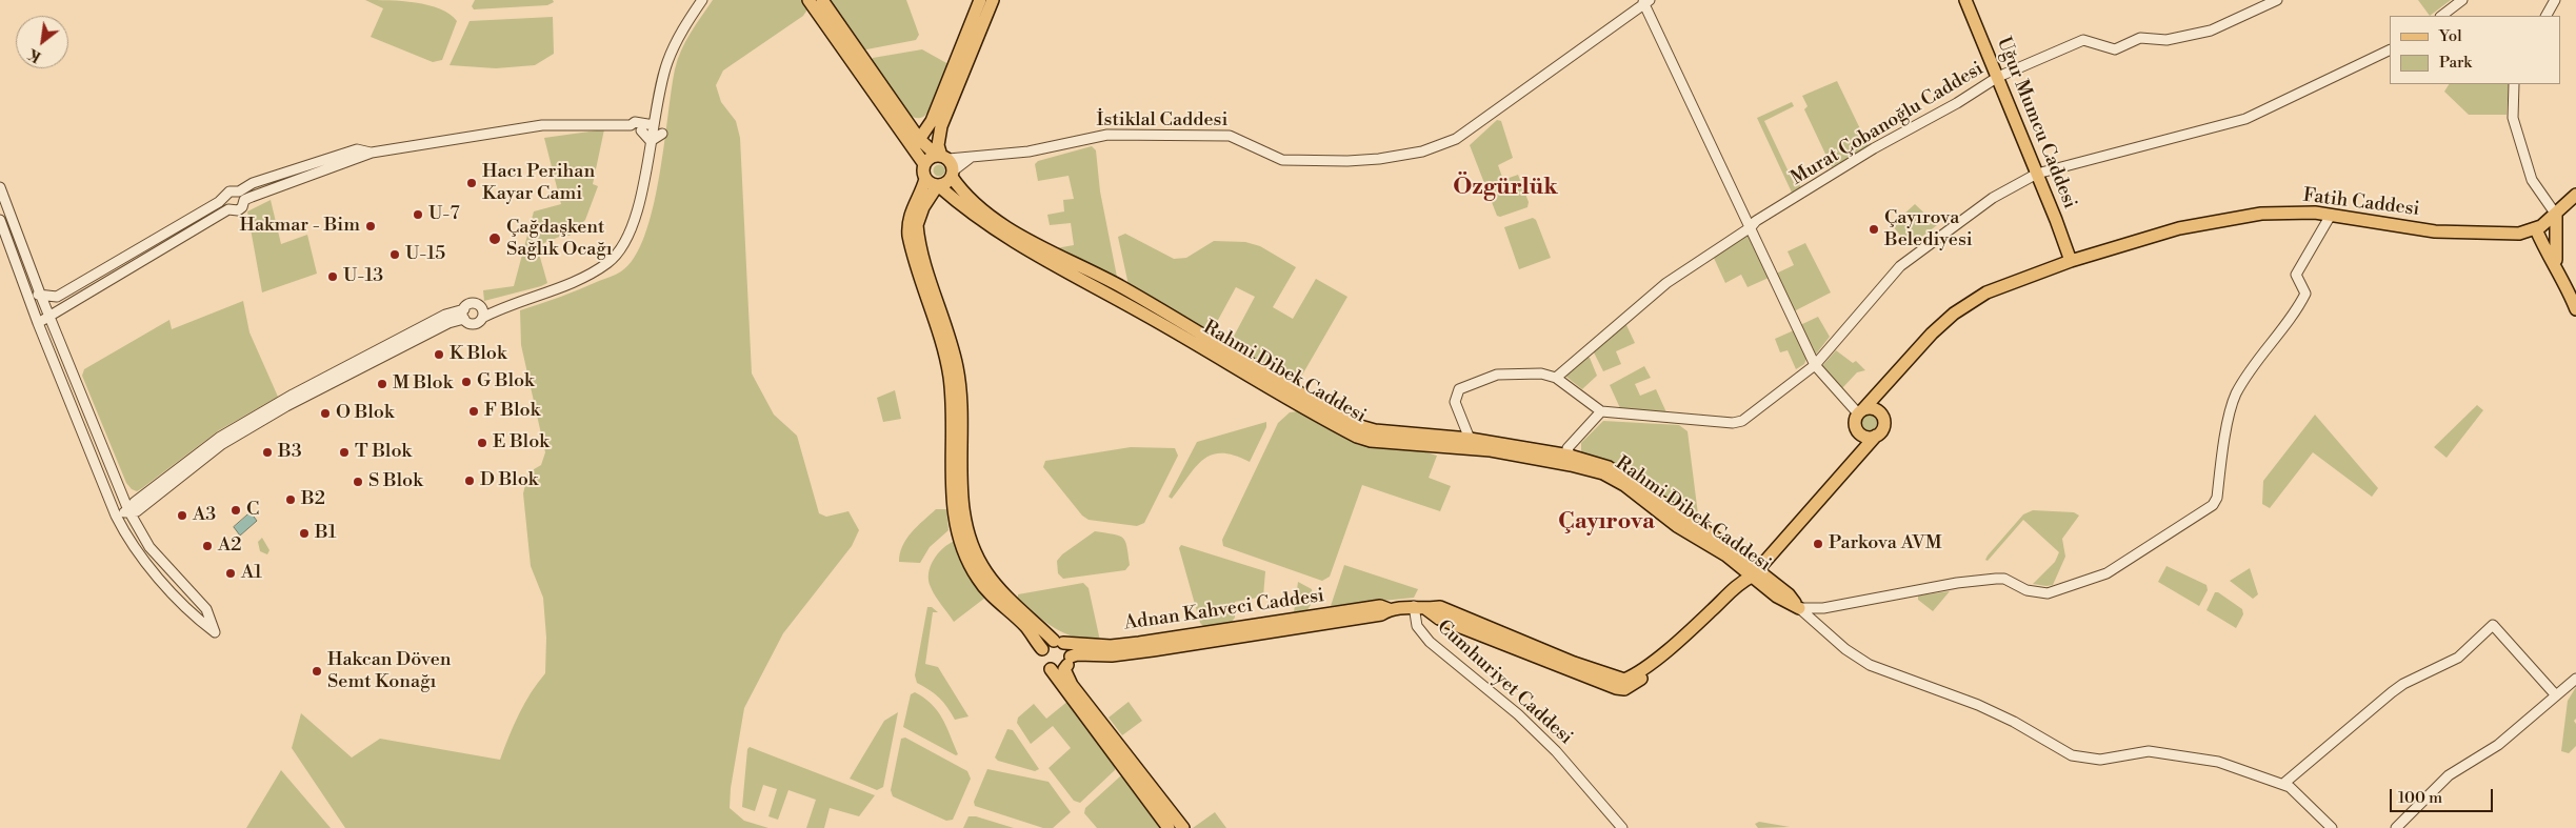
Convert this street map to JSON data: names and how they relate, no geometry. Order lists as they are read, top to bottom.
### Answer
{
  "streets": {
    "main road": [
      "Uğur Mumcu Caddesi",
      "Fatih Caddesi",
      "Rahmi Dibek Caddesi",
      "Adnan Kahveci Caddesi"
    ],
    "street": ["İstiklal Caddesi", "Murat Çobanoğlu Caddesi", "Cumhuriyet Caddesi"]
  },
  "crossings": [
    ["İstiklal Caddesi", "Rahmi Dibek Caddesi"],
    ["Uğur Mumcu Caddesi", "Murat Çobanoğlu Caddesi"],
    ["Uğur Mumcu Caddesi", "Fatih Caddesi"],
    ["Rahmi Dibek Caddesi", "Adnan Kahveci Caddesi"],
    ["Adnan Kahveci Caddesi", "Cumhuriyet Caddesi"]
  ],
  "districts": ["Özgürlük", "Çayırova"],
  "places": [
    "Hacı Perihan Kayar Cami",
    "U-7",
    "Hakmar - Bim",
    "Çayırova Belediyesi",
    "Çağdaşkent Sağlık Ocağı",
    "U-15",
    "U-13",
    "K Blok",
    "G Blok",
    "M Blok",
    "F Blok",
    "O Blok",
    "E Blok",
    "B3",
    "T Blok",
    "D Blok",
    "S Blok",
    "B2",
    "C",
    "A3",
    "B1",
    "Parkova AVM",
    "A2",
    "A1",
    "Hakcan Döven Semt Konağı"
  ],
  "legend": ["Yol", "Park"],
  "scale_bar": "100 m",
  "north": "bottom left"
}
